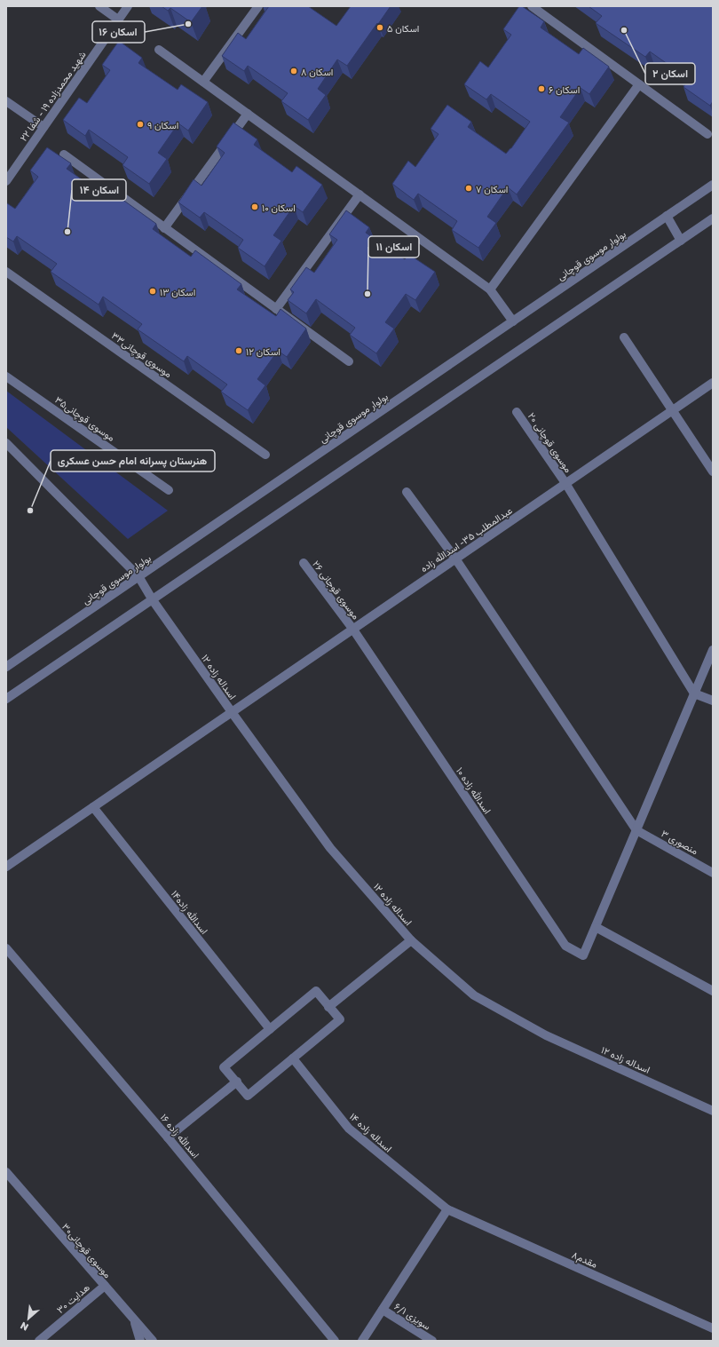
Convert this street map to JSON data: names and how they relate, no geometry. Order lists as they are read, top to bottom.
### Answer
{
  "streets": {
    "street": [
      "شهید محمدزاده ۱۹ - شفا ۲۲",
      "بولوار موسوی قوچانی",
      "موسوی قوچانی۳۳",
      "موسوی قوچانی۳۵",
      "موسوی قوچانی ۲۰",
      "عبدالمطلب ۳۵- اسدالله زاده",
      "موسوی قوجانی ۲۶",
      "اسداله زاده ۱۲",
      "اسدالله زاده ۱۰",
      "منصوری ۳",
      "اسدالله زاده۱۴",
      "اسداله زاده ۱۴",
      "اسدالله زاده ۱۶",
      "موسوی قوچانی۳۰",
      "مقدم۸",
      "هدایت ۳۰",
      "سویزی ۶/۱"
    ]
  },
  "crossings": [
    ["بولوار موسوی قوچانی", "اسداله زاده ۱۲"],
    ["موسوی قوچانی ۲۰", "عبدالمطلب ۳۵- اسدالله زاده"],
    ["عبدالمطلب ۳۵- اسدالله زاده", "موسوی قوجانی ۲۶"],
    ["عبدالمطلب ۳۵- اسدالله زاده", "اسداله زاده ۱۲"],
    ["عبدالمطلب ۳۵- اسدالله زاده", "اسدالله زاده ۱۰"],
    ["عبدالمطلب ۳۵- اسدالله زاده", "اسدالله زاده۱۴"],
    ["موسوی قوجانی ۲۶", "اسدالله زاده ۱۰"],
    ["اسداله زاده ۱۴", "مقدم۸"],
    ["موسوی قوچانی۳۰", "هدایت ۳۰"]
  ],
  "places": [
    "اسکان ۱۶",
    "اسکان ۵",
    "اسکان ۲",
    "اسکان ۸",
    "اسکان ۶",
    "اسکان ۹",
    "اسکان ۷",
    "اسکان ۱۰",
    "اسکان ۱۴",
    "اسکان ۱۳",
    "اسکان ۱۱",
    "اسکان ۱۲",
    "هنرستان پسرانه امام حسن عسکری"
  ],
  "north": "bottom left"
}
